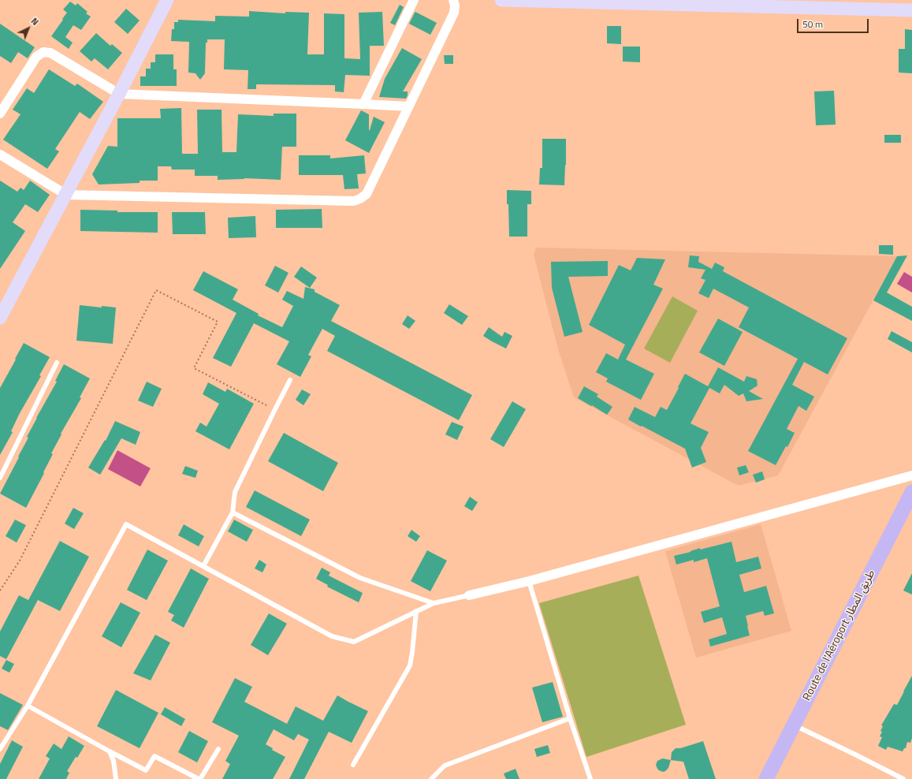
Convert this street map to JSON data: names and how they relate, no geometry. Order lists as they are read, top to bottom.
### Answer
{
  "streets": {
    "main road": ["Route de l'Aéroport طريق المطار"]
  },
  "scale_bar": "50 m",
  "north": "top right"
}
